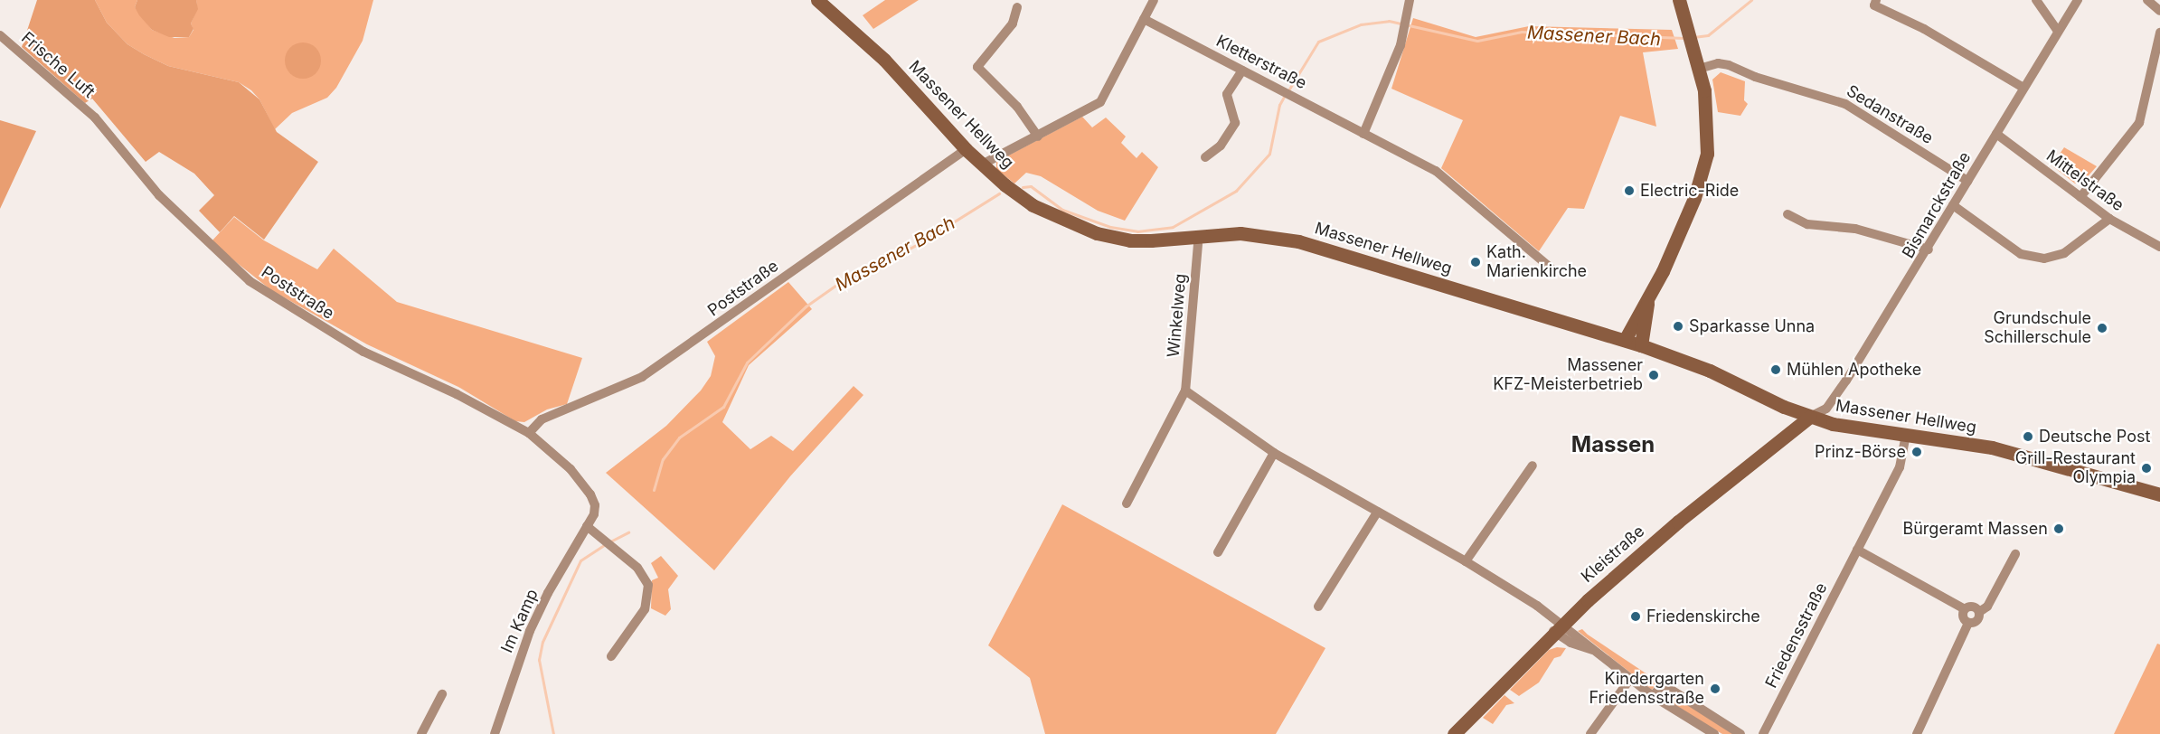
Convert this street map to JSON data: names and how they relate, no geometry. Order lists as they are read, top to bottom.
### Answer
{
  "streets": {
    "main road": ["Massener Hellweg", "Kleistraße"],
    "street": [
      "Kletterstraße",
      "Frische Luft",
      "Sedanstraße",
      "Mittelstraße",
      "Bismarckstraße",
      "Poststraße",
      "Winkelweg",
      "Im Kamp",
      "Friedensstraße"
    ]
  },
  "crossings": [
    ["Frische Luft", "Poststraße"],
    ["Massener Hellweg", "Bismarckstraße"],
    ["Massener Hellweg", "Poststraße"],
    ["Massener Hellweg", "Kleistraße"],
    ["Massener Hellweg", "Friedensstraße"],
    ["Sedanstraße", "Bismarckstraße"],
    ["Mittelstraße", "Bismarckstraße"],
    ["Bismarckstraße", "Kleistraße"],
    ["Poststraße", "Im Kamp"]
  ],
  "districts": ["Massen"],
  "water": ["Massener Bach"],
  "places": [
    "Electric-Ride",
    "Kath. Marienkirche",
    "Sparkasse Unna",
    "Grundschule Schillerschule",
    "Mühlen Apotheke",
    "Massener KFZ-Meisterbetrieb",
    "Deutsche Post",
    "Prinz-Börse",
    "Grill-Restaurant Olympia",
    "Bürgeramt Massen",
    "Friedenskirche",
    "Kindergarten Friedensstraße"
  ]
}
